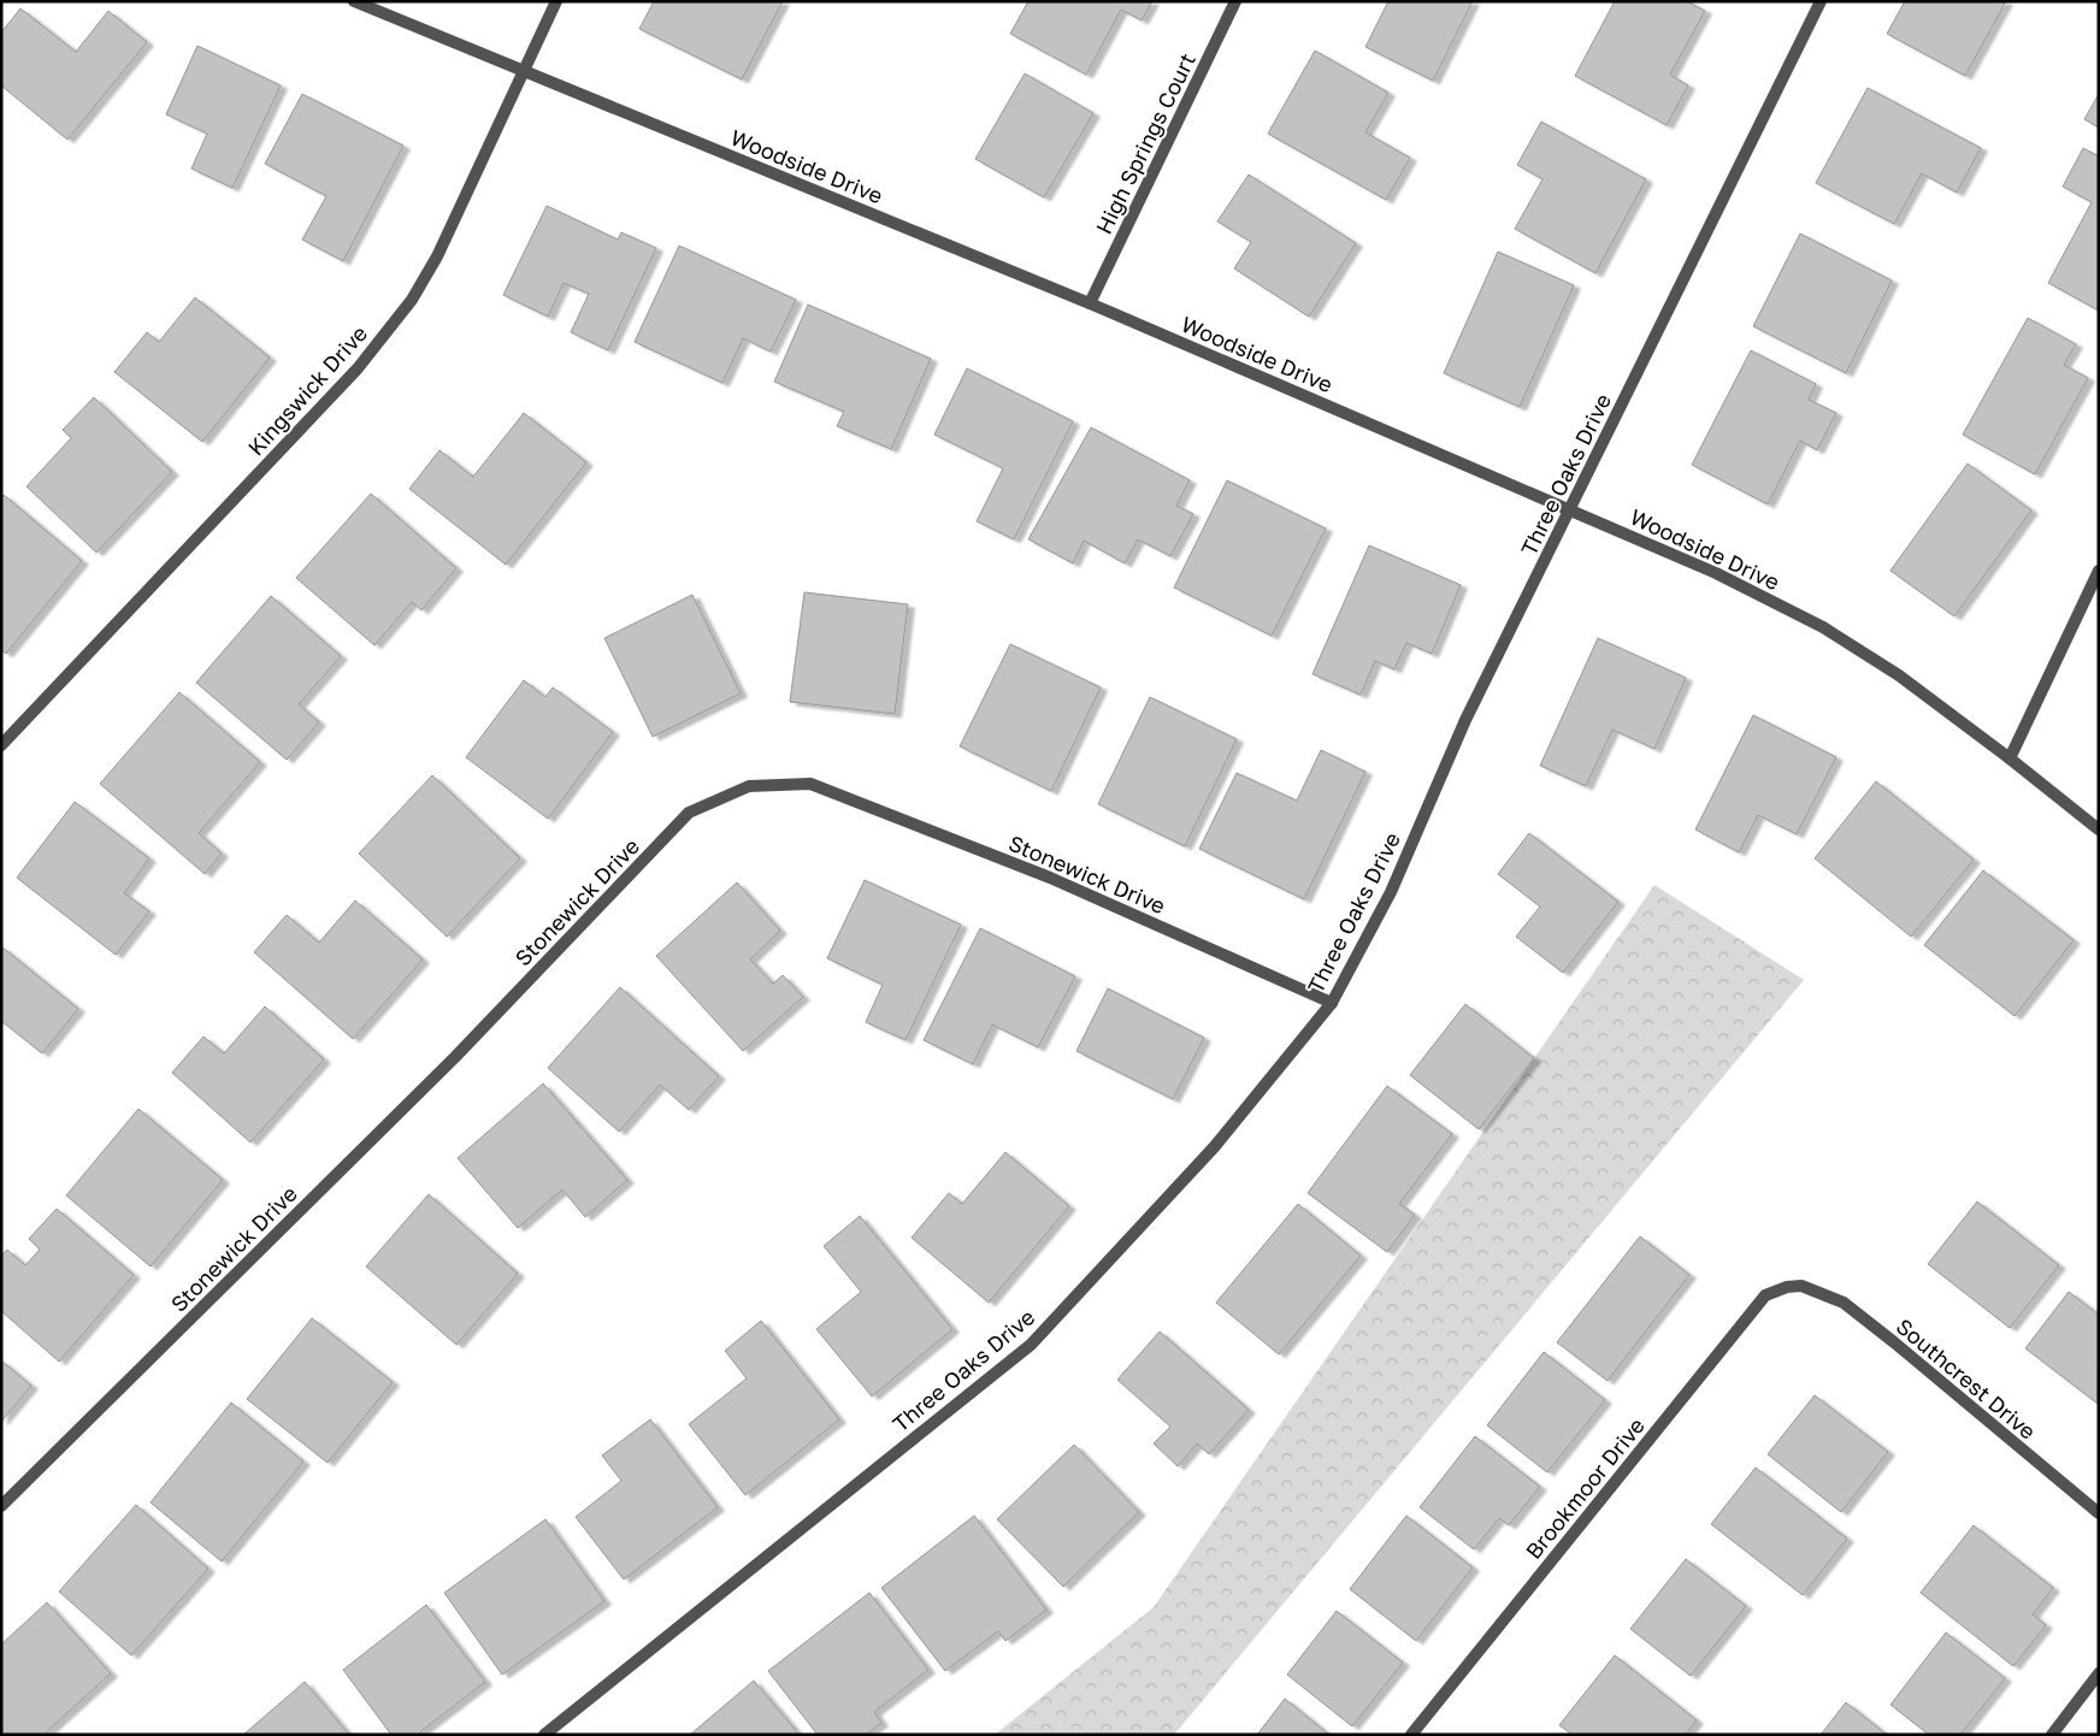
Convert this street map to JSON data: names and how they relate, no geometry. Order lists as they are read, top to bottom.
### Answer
{
  "streets": {
    "street": [
      "High Springs Court",
      "Woodside Drive",
      "Kingswick Drive",
      "Three Oaks Drive",
      "Stonewick Drive",
      "Southcrest Drive",
      "Brookmoor Drive"
    ]
  },
  "crossings": [
    ["High Springs Court", "Woodside Drive"],
    ["Woodside Drive", "Kingswick Drive"],
    ["Woodside Drive", "Three Oaks Drive"],
    ["Three Oaks Drive", "Stonewick Drive"],
    ["Southcrest Drive", "Brookmoor Drive"]
  ]
}
